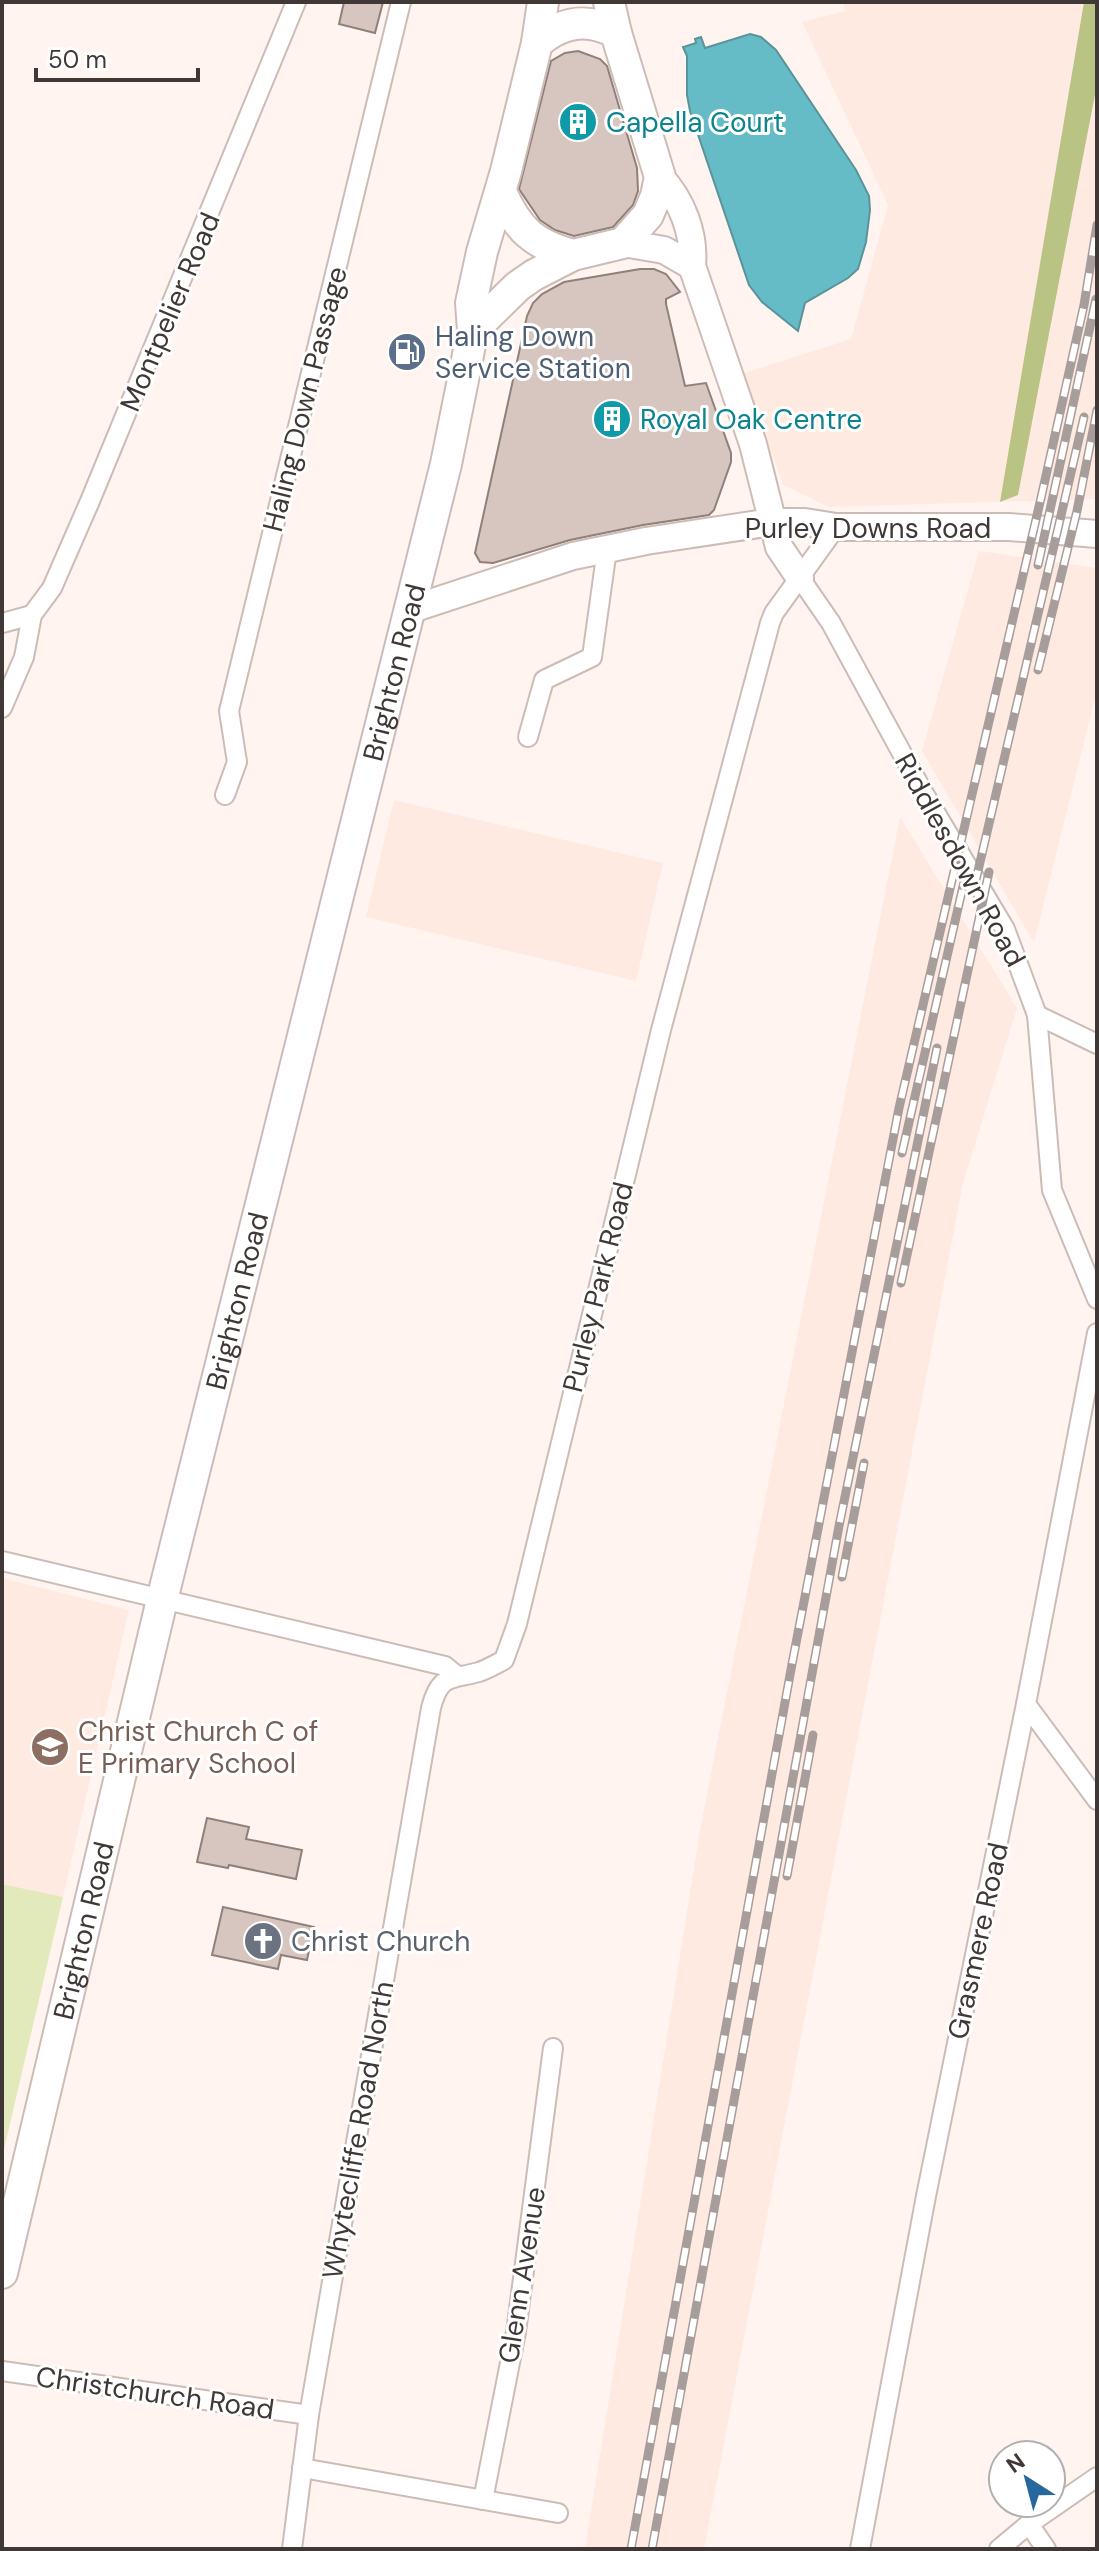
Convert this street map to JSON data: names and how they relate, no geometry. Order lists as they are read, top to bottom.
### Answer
{
  "streets": {
    "main road": ["Brighton Road"],
    "street": [
      "Montpelier Road",
      "Haling Down Passage",
      "Purley Downs Road",
      "Riddlesdown Road",
      "Purley Park Road",
      "Grasmere Road",
      "Whytecliffe Road North",
      "Glenn Avenue",
      "Christchurch Road"
    ]
  },
  "crossings": [
    ["Purley Downs Road", "Brighton Road"],
    ["Purley Downs Road", "Riddlesdown Road"],
    ["Brighton Road", "Riddlesdown Road"],
    ["Riddlesdown Road", "Purley Park Road"],
    ["Purley Park Road", "Whytecliffe Road North"],
    ["Whytecliffe Road North", "Christchurch Road"]
  ],
  "places": {
    "building": ["Capella Court", "Royal Oak Centre"],
    "fuel station": ["Haling Down Service Station"],
    "school or university": ["Christ Church C of E Primary School"],
    "church": ["Christ Church"]
  },
  "scale_bar": "50 m",
  "north": "top left"
}
